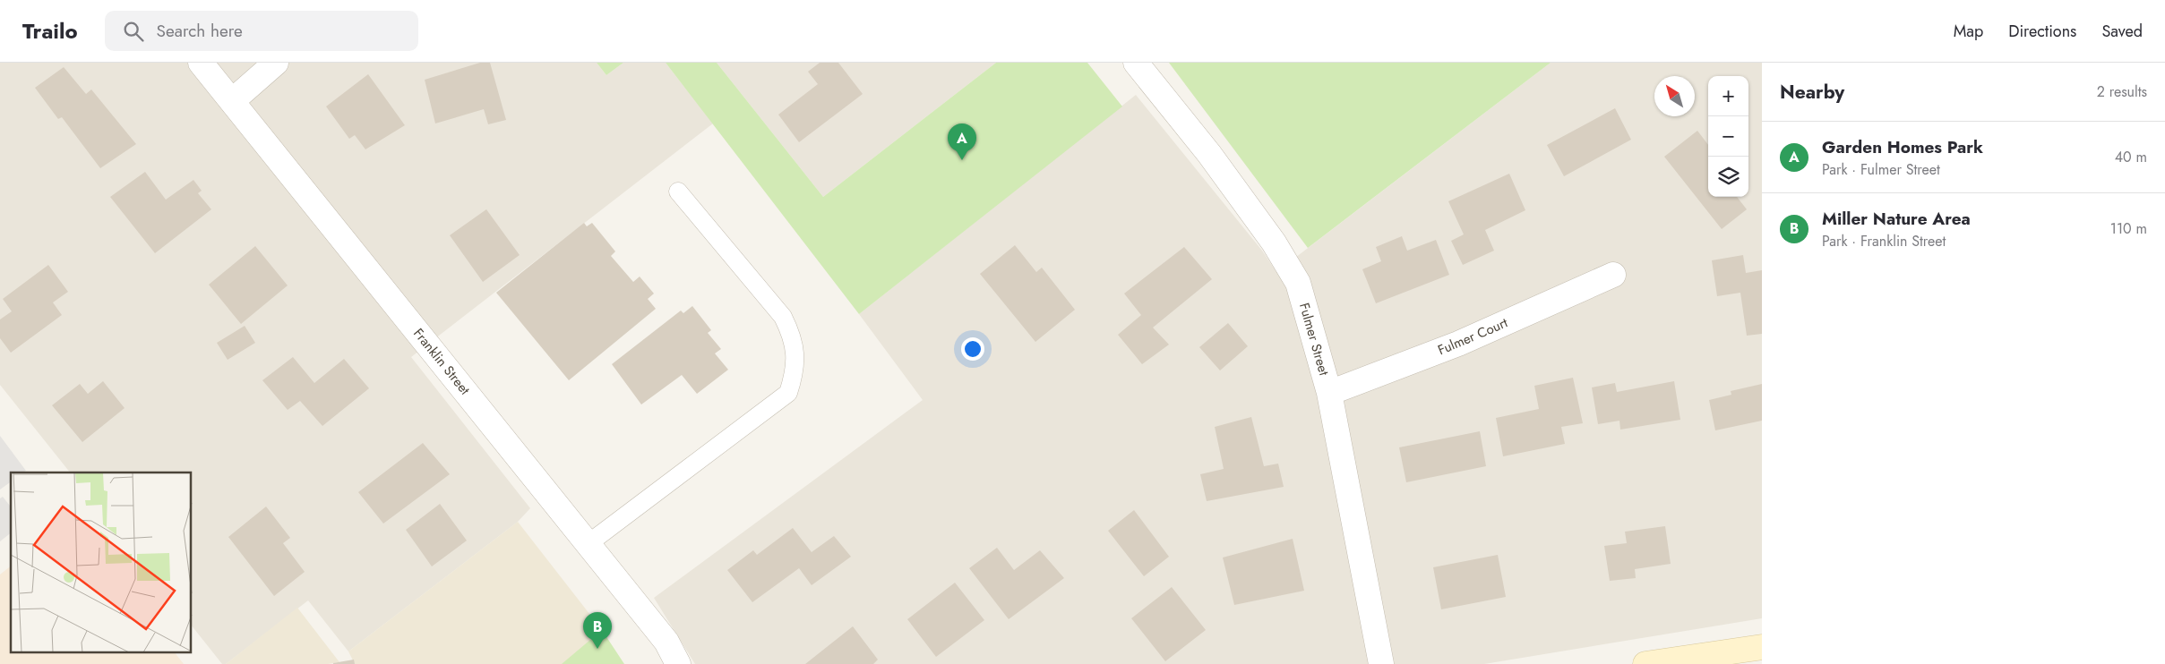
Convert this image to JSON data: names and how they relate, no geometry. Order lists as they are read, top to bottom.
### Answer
{
  "streets": {
    "street": ["Fulmer Court", "Fulmer Street", "Franklin Street"]
  },
  "crossings": [
    ["Fulmer Court", "Fulmer Street"]
  ],
  "north": "top left",
  "page": {
    "header": "Trailo",
    "search": "Search here",
    "nav": ["Map", "Directions", "Saved"],
    "heading": ["Nearby", "2 results"],
    "map_buttons": ["+", "−"],
    "list": [
      {
        "mark": "A",
        "name": "Garden Homes Park",
        "note": "Park · Fulmer Street",
        "value": "40 m"
      },
      {
        "mark": "B",
        "name": "Miller Nature Area",
        "note": "Park · Franklin Street",
        "value": "110 m"
      }
    ],
    "pins": ["A", "B"]
  }
}
